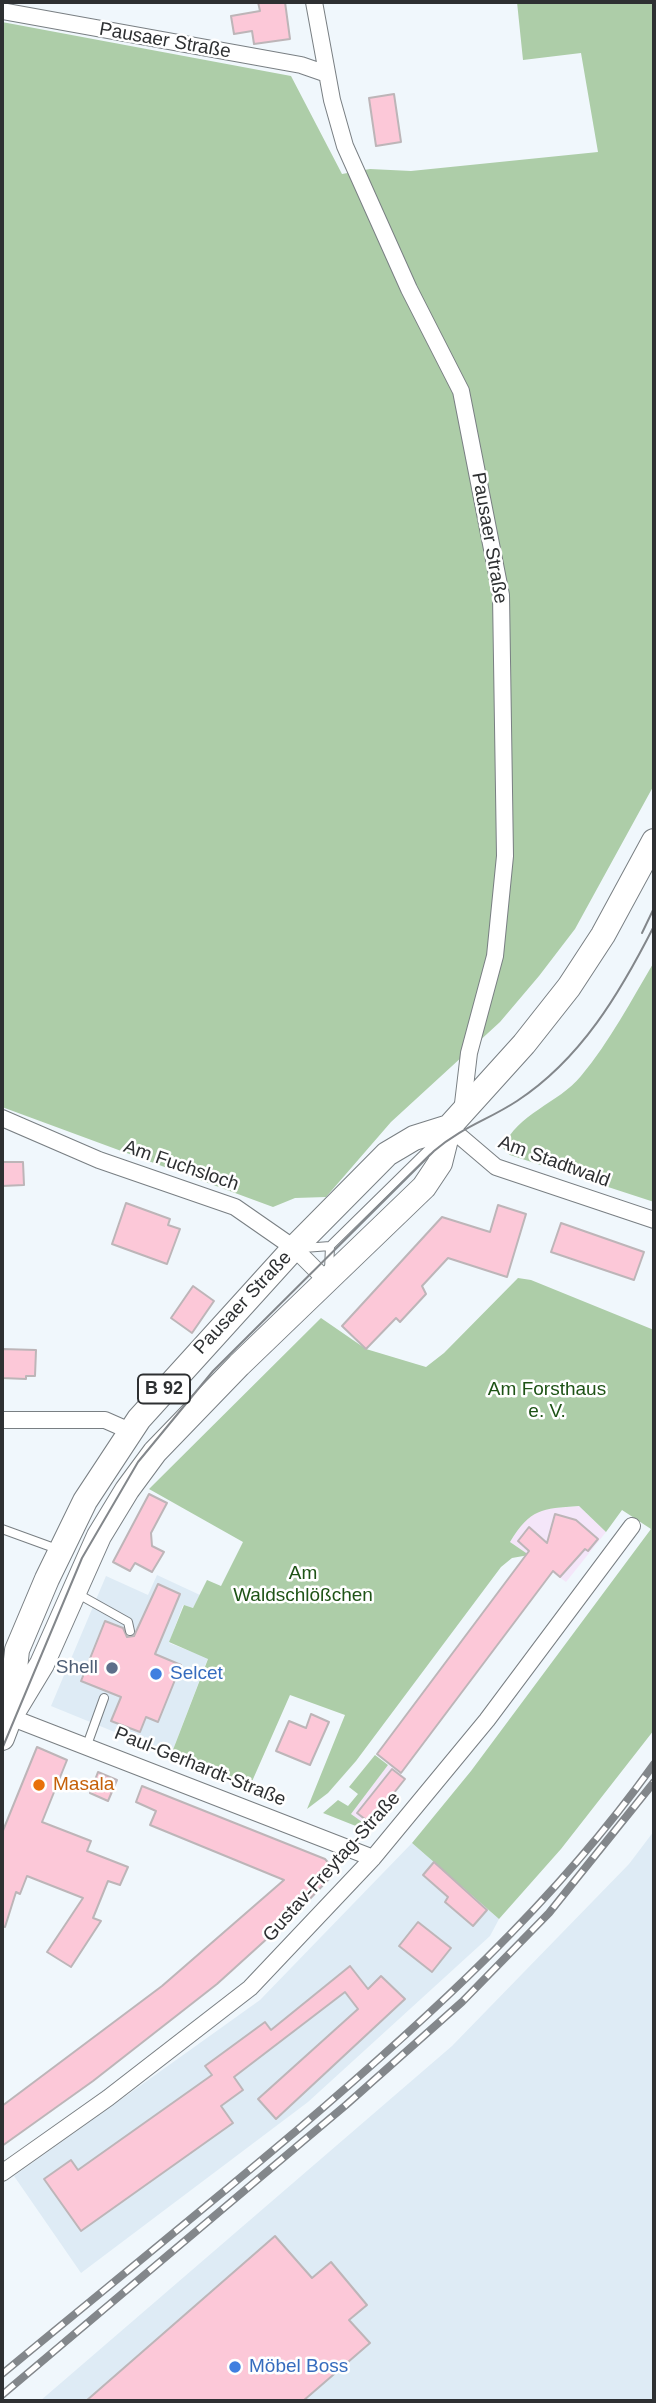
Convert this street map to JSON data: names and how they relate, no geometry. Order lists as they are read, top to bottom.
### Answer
{
  "streets": {
    "main road": ["Pausaer Straße", "B 92"],
    "street": [
      "Am Stadtwald",
      "Am Fuchsloch",
      "Paul-Gerhardt-Straße",
      "Gustav-Freytag-Straße"
    ]
  },
  "crossings": [
    ["Pausaer Straße", "Am Stadtwald"],
    ["Pausaer Straße", "Am Fuchsloch"],
    ["Pausaer Straße", "Paul-Gerhardt-Straße"],
    ["Paul-Gerhardt-Straße", "Gustav-Freytag-Straße"]
  ],
  "parks": ["Am Forsthaus e. V.", "Am Waldschlößchen"],
  "places": [
    "Shell",
    "Selcet",
    "Masala",
    "Möbel Boss"
  ]
}
